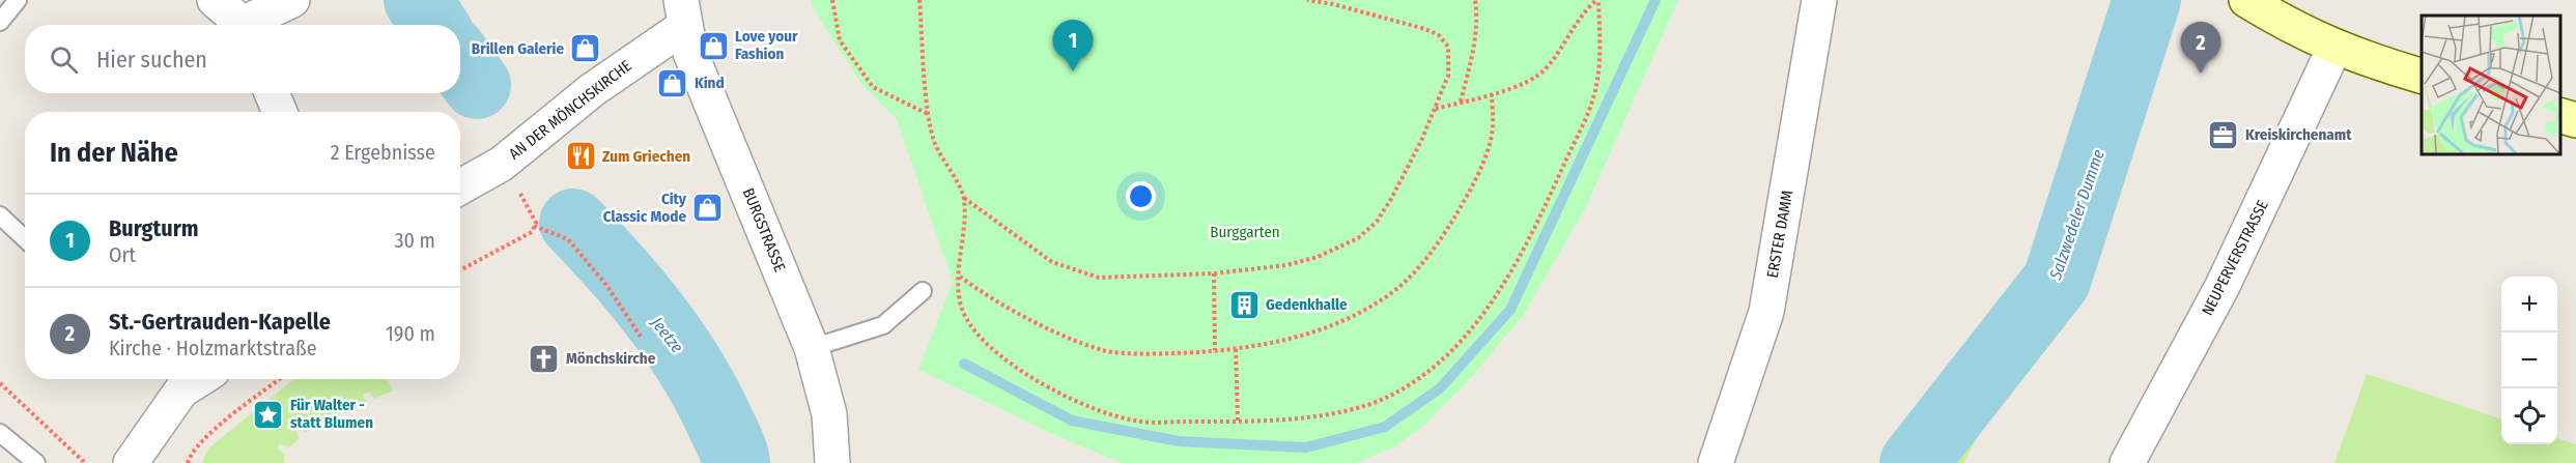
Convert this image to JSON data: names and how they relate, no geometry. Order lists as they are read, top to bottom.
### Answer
{
  "streets": {
    "street": [
      "AN DER MÖNCHSKIRCHE",
      "BURGSTRASSE",
      "ERSTER DAMM",
      "NEUPERVERSTRASSE"
    ]
  },
  "crossings": [
    ["AN DER MÖNCHSKIRCHE", "BURGSTRASSE"]
  ],
  "water": ["Salzwedeler Dumme", "Jeetze"],
  "parks": ["Burggarten"],
  "places": {
    "shop": [
      "Love your Fashion",
      "Brillen Galerie",
      "Kind",
      "City Classic Mode"
    ],
    "office": ["Kreiskirchenamt"],
    "restaurant": ["Zum Griechen"],
    "building": ["Gedenkhalle"],
    "church": ["Mönchskirche"],
    "place": ["Für Walter - statt Blumen"]
  },
  "page": {
    "pins": ["1", "2"],
    "search": "Hier suchen",
    "heading": ["In der Nähe", "2 Ergebnisse"],
    "list": [
      {
        "mark": "1",
        "name": "Burgturm",
        "note": "Ort",
        "value": "30 m"
      },
      {
        "mark": "2",
        "name": "St.-Gertrauden-Kapelle",
        "note": "Kirche · Holzmarktstraße",
        "value": "190 m"
      }
    ],
    "map_buttons": ["+", "−"]
  }
}
